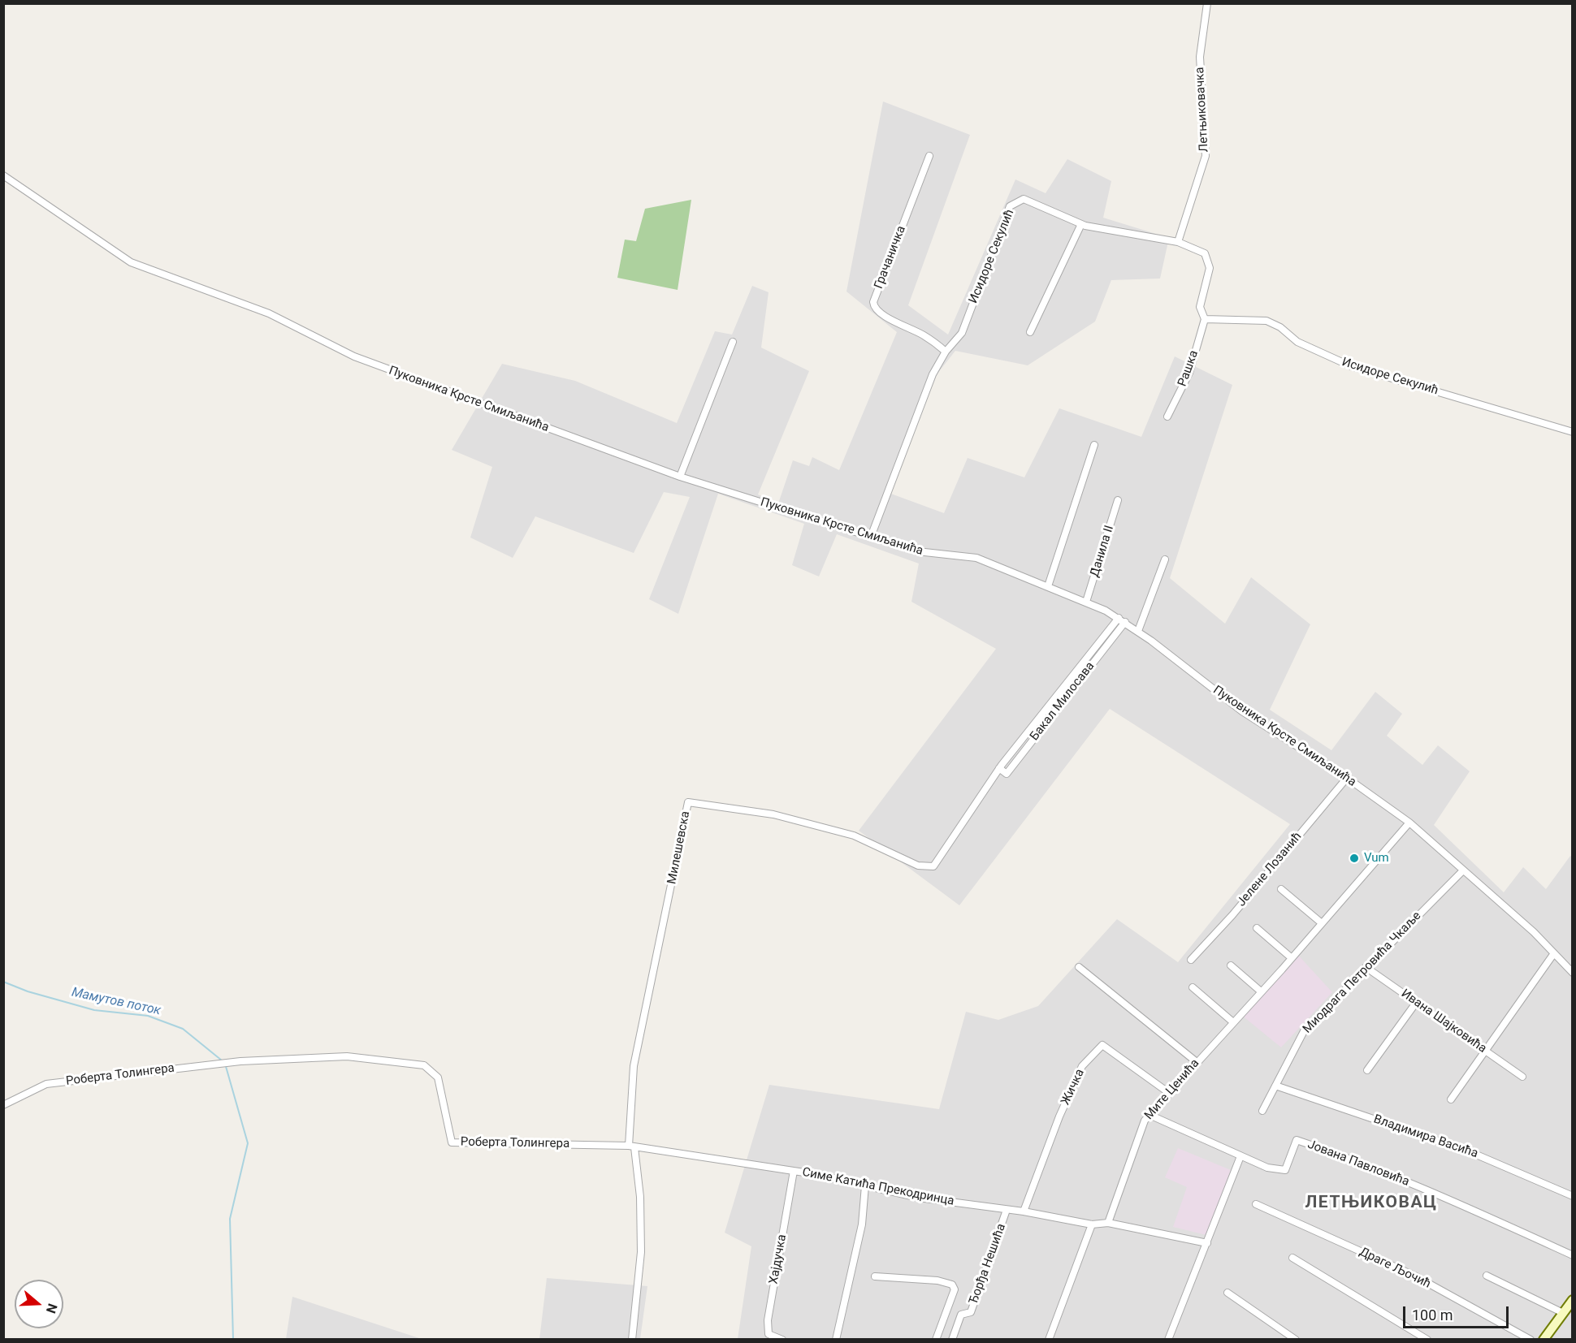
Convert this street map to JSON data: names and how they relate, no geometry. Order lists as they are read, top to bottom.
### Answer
{
  "streets": {
    "street": [
      "Летњиковачка",
      "Исидоре Секулић",
      "Грачаничка",
      "Рашка",
      "Пуковника Крсте Смиљанића",
      "Данила II",
      "Бакал Милосава",
      "Милешевска",
      "Јелене Лозанић",
      "Миодрага Петровића Чкаље",
      "Ивана Шајковића",
      "Роберта Толингера",
      "Жичка",
      "Мите Ценића",
      "Владимира Васића",
      "Јована Павловића",
      "Симе Катића Прекодринца",
      "Хајдучка",
      "Ђорђа Нешића",
      "Драге Љочић"
    ]
  },
  "crossings": [
    ["Летњиковачка", "Исидоре Секулић"],
    ["Исидоре Секулић", "Грачаничка"],
    ["Исидоре Секулић", "Рашка"],
    ["Исидоре Секулић", "Пуковника Крсте Смиљанића"],
    ["Пуковника Крсте Смиљанића", "Данила II"],
    ["Пуковника Крсте Смиљанића", "Бакал Милосава"],
    ["Пуковника Крсте Смиљанића", "Јелене Лозанић"],
    ["Пуковника Крсте Смиљанића", "Миодрага Петровића Чкаље"],
    ["Пуковника Крсте Смиљанића", "Мите Ценића"],
    ["Бакал Милосава", "Милешевска"],
    ["Милешевска", "Роберта Толингера"],
    ["Милешевска", "Симе Катића Прекодринца"],
    ["Миодрага Петровића Чкаље", "Ивана Шајковића"],
    ["Миодрага Петровића Чкаље", "Владимира Васића"],
    ["Роберта Толингера", "Симе Катића Прекодринца"],
    ["Жичка", "Мите Ценића"],
    ["Жичка", "Симе Катића Прекодринца"],
    ["Мите Ценића", "Симе Катића Прекодринца"],
    ["Симе Катића Прекодринца", "Хајдучка"],
    ["Симе Катића Прекодринца", "Ђорђа Нешића"]
  ],
  "districts": ["ЛЕТЊИКОВАЦ"],
  "water": ["Мамутов поток"],
  "places": ["Vum"],
  "scale_bar": "100 m",
  "north": "right"
}
